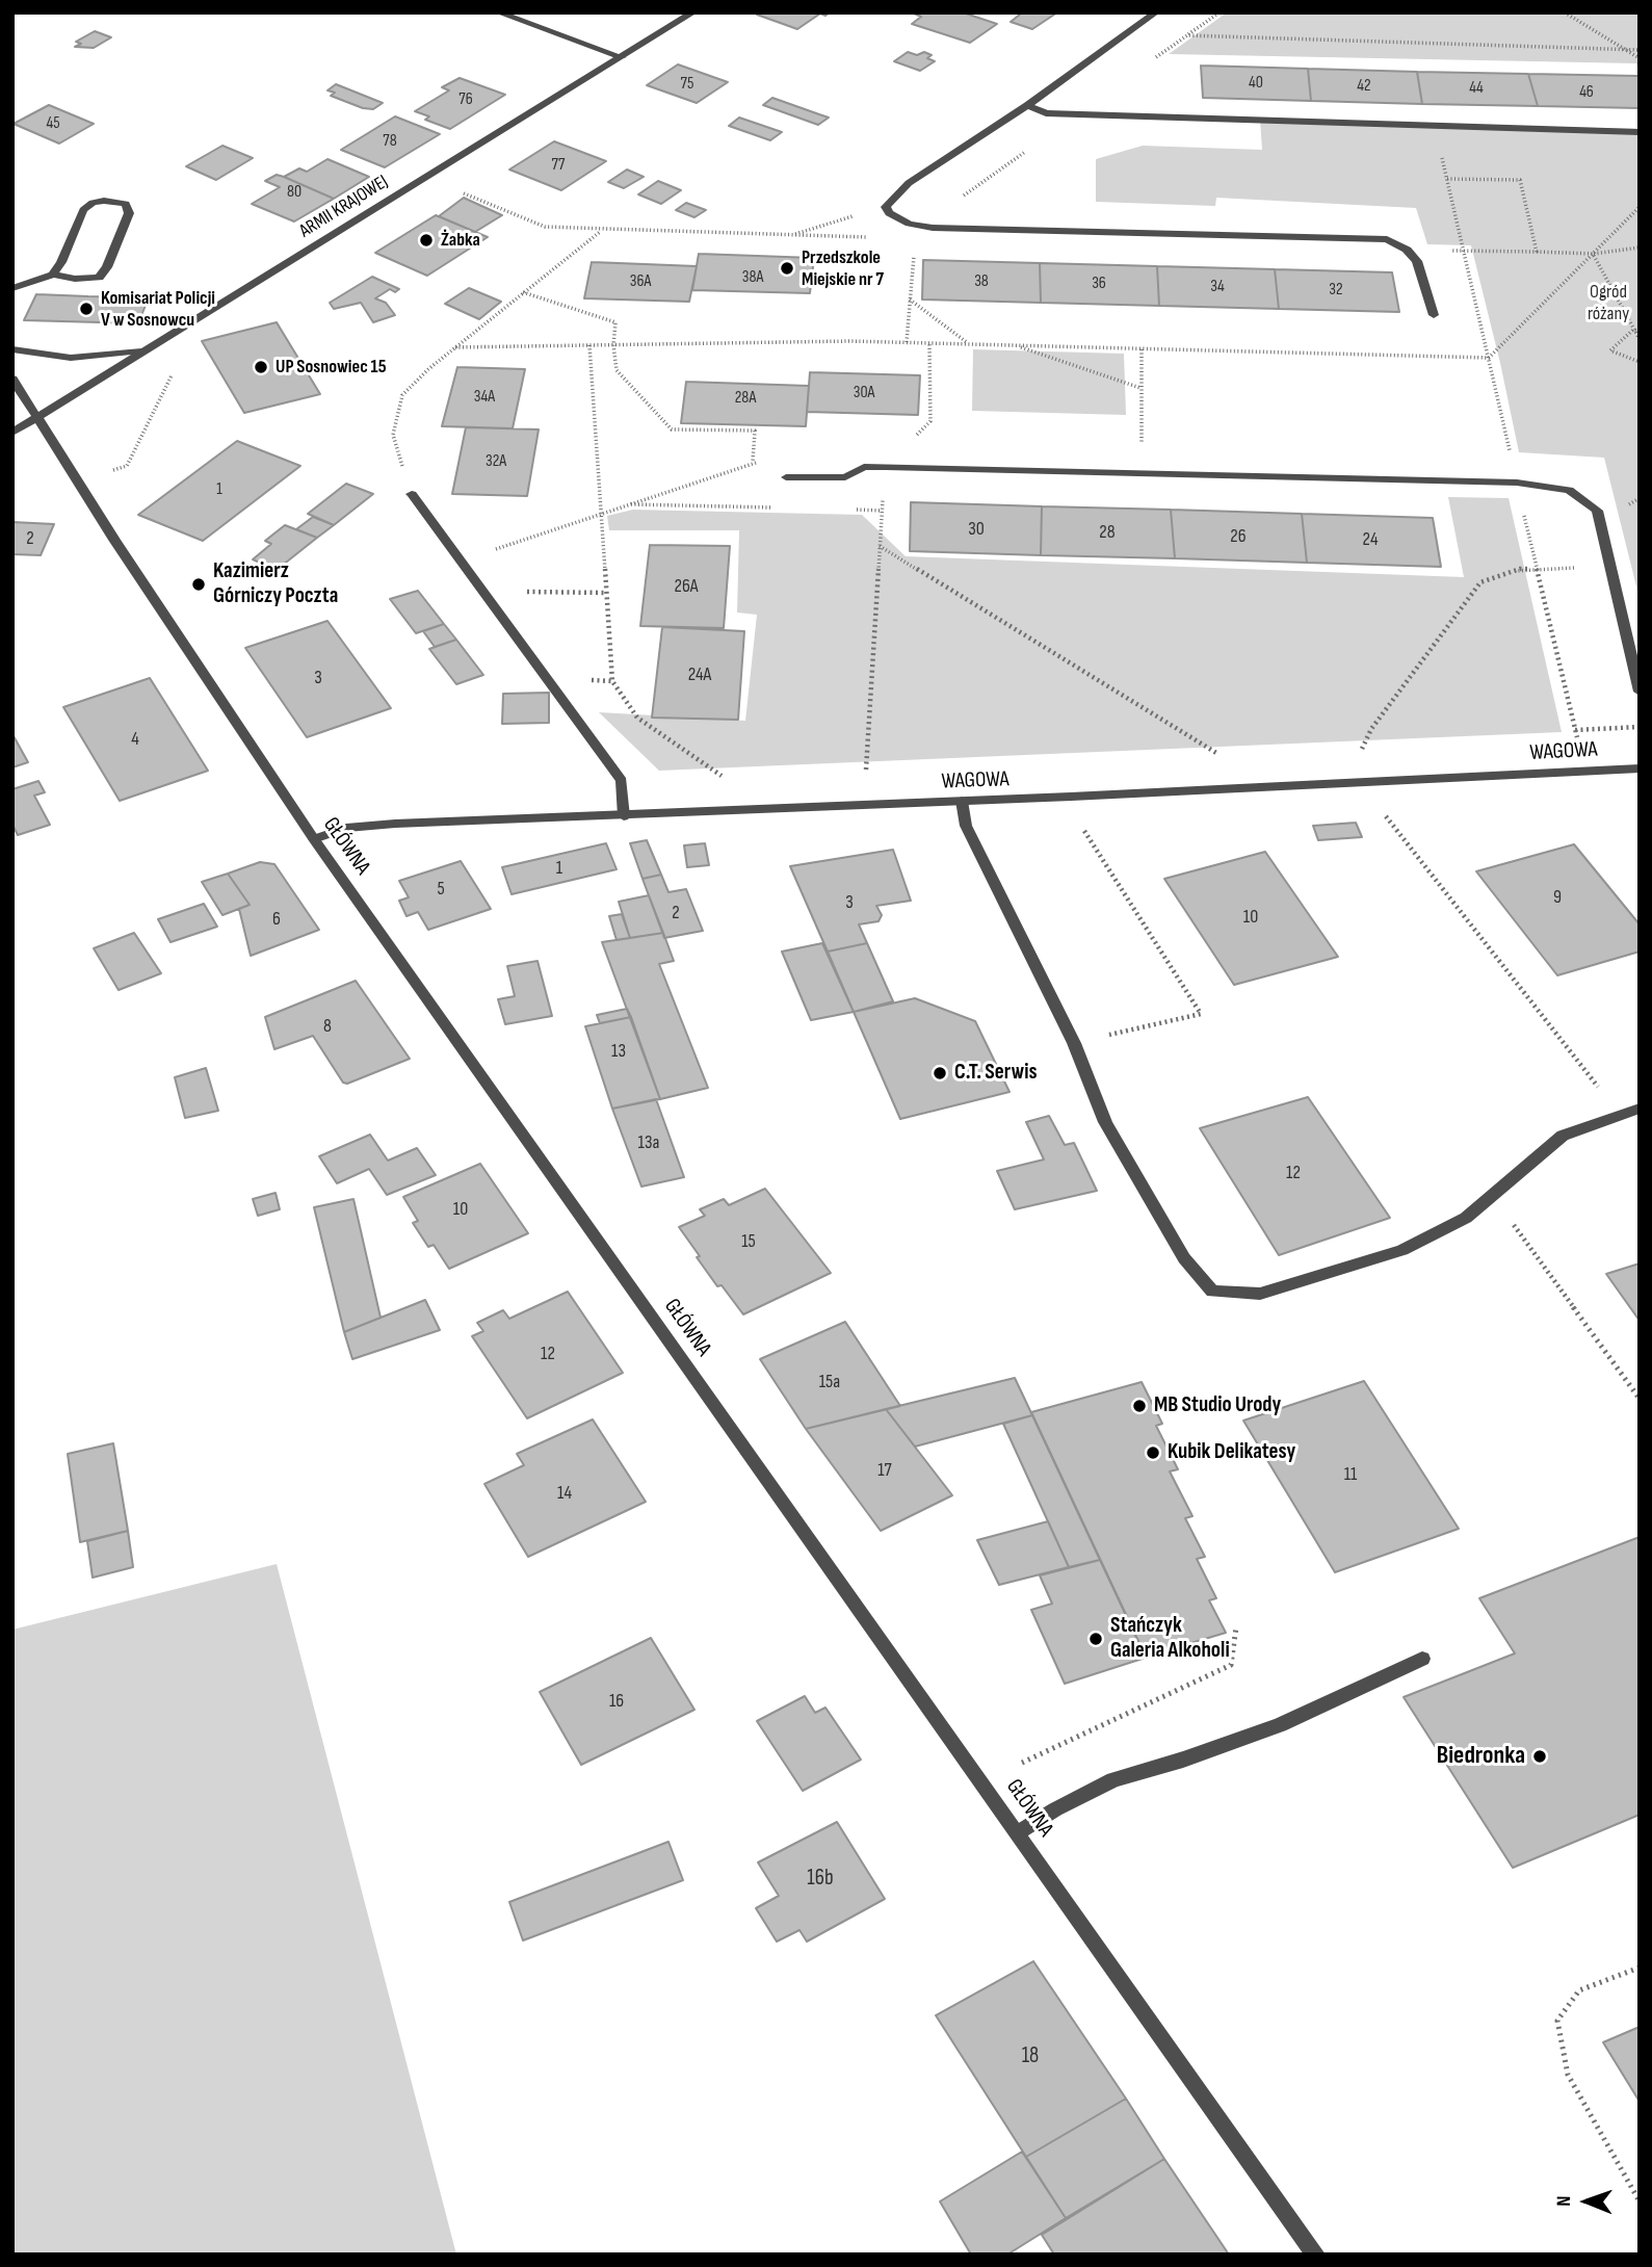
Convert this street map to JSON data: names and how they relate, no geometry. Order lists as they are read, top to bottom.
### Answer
{
  "streets": {
    "street": ["ARMII KRAJOWEJ", "WAGOWA", "GŁÓWNA"]
  },
  "crossings": [
    ["ARMII KRAJOWEJ", "GŁÓWNA"],
    ["WAGOWA", "GŁÓWNA"]
  ],
  "parks": ["Ogród różany"],
  "places": [
    "Żabka",
    "Przedszkole Miejskie nr 7",
    "Komisariat Policji V w Sosnowcu",
    "UP Sosnowiec 15",
    "Kazimierz Górniczy Poczta",
    "C.T. Serwis",
    "MB Studio Urody",
    "Kubik Delikatesy",
    "Stańczyk Galeria Alkoholi",
    "Biedronka"
  ],
  "house_numbers": [
    "40",
    "75",
    "42",
    "44",
    "46",
    "76",
    "45",
    "78",
    "77",
    "80",
    "38A",
    "36A",
    "38",
    "36",
    "34",
    "32",
    "30A",
    "34A",
    "28A",
    "32A",
    "1",
    "30",
    "28",
    "26",
    "2",
    "24",
    "26A",
    "24A",
    "3",
    "4",
    "1",
    "5",
    "9",
    "3",
    "2",
    "10",
    "6",
    "8",
    "13",
    "13a",
    "12",
    "10",
    "15",
    "12",
    "15a",
    "17",
    "11",
    "14",
    "16",
    "16b",
    "18"
  ],
  "north": "left"
}
